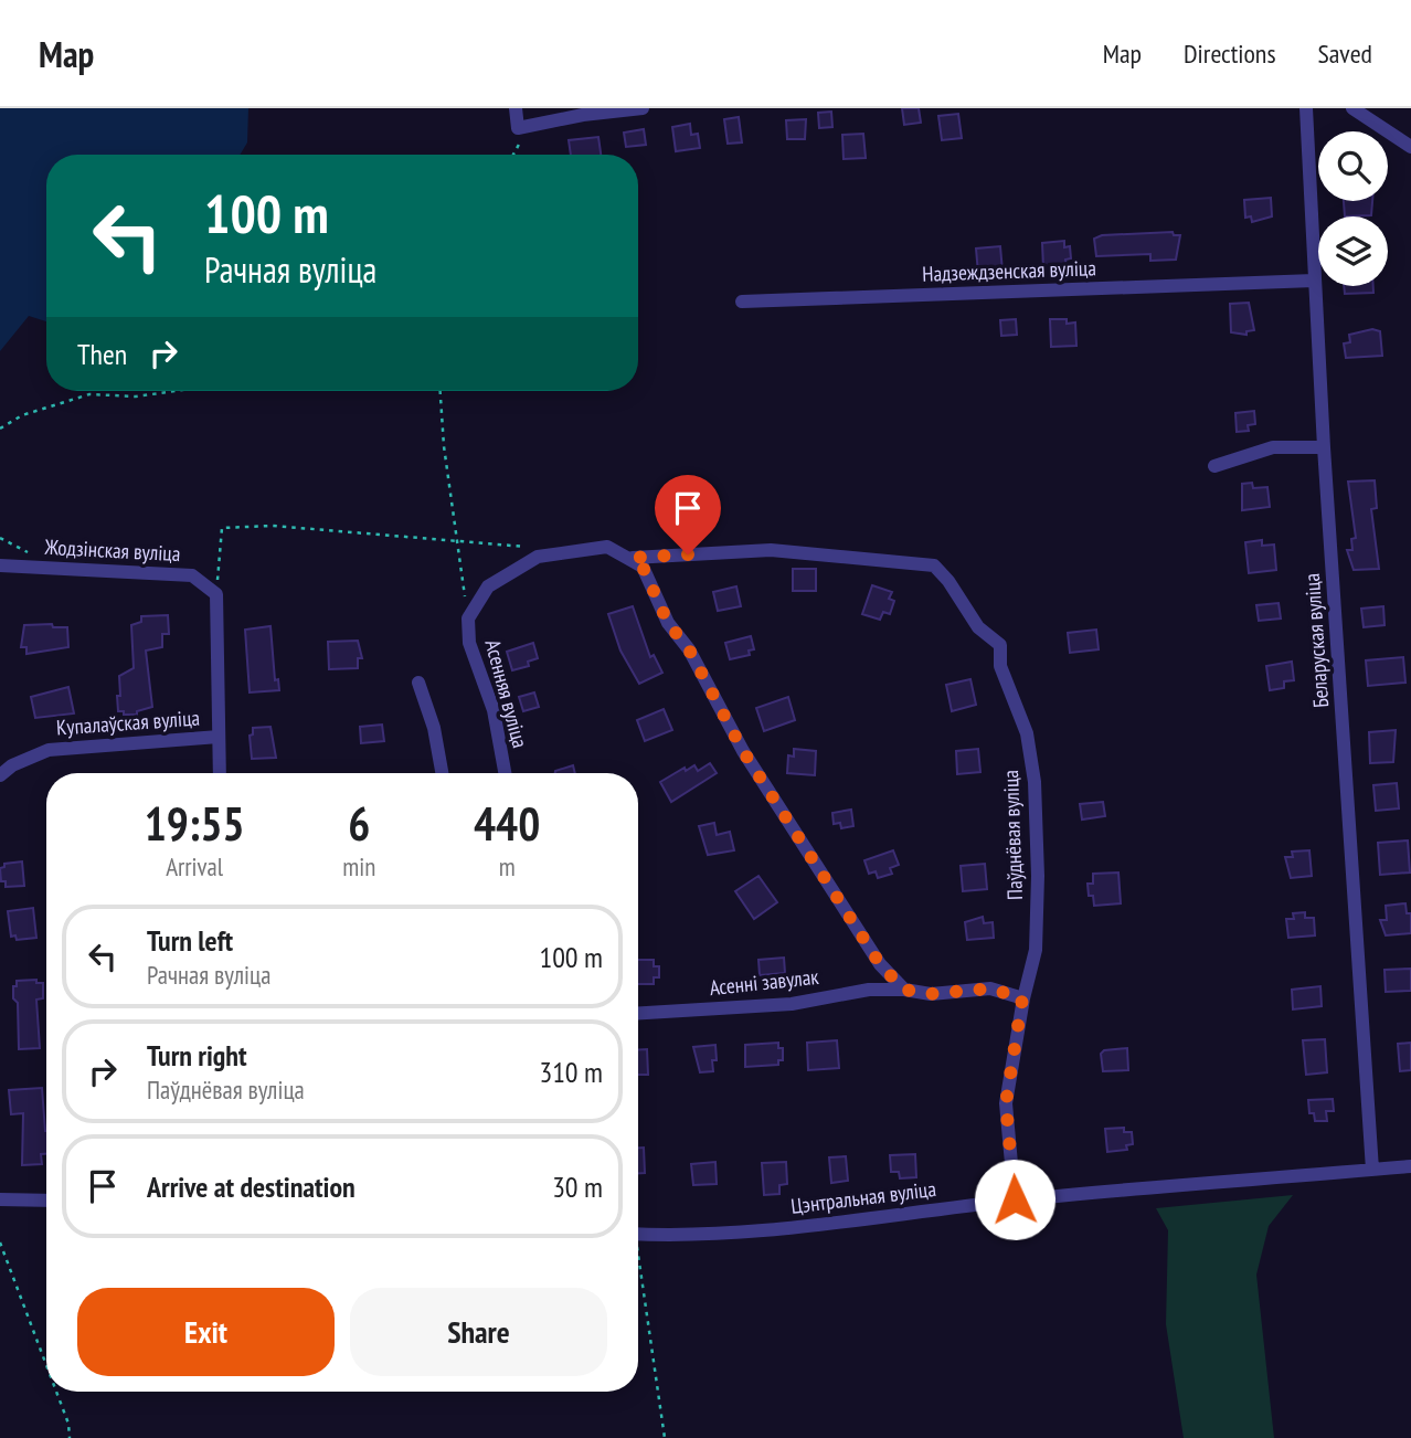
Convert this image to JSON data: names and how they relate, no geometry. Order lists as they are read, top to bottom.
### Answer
{
  "streets": {
    "street": [
      "Надзеждзенская вуліца",
      "Жодзінская вуліца",
      "Беларуская вуліца",
      "Асенняя вуліца",
      "Купалаўская вуліца",
      "Паўднёвая вуліца",
      "Асенні завулак",
      "Цэнтральная вуліца"
    ]
  },
  "crossings": [
    ["Надзеждзенская вуліца", "Беларуская вуліца"],
    ["Беларуская вуліца", "Цэнтральная вуліца"],
    ["Асенняя вуліца", "Паўднёвая вуліца"],
    ["Паўднёвая вуліца", "Асенні завулак"],
    ["Паўднёвая вуліца", "Цэнтральная вуліца"]
  ],
  "page": {
    "header": "Map",
    "nav": ["Map", "Directions", "Saved"],
    "turn": ["100 m", "Рачная вуліца"],
    "then": "Then",
    "eta": [
      "19:55",
      "Arrival",
      "6",
      "min",
      "440",
      "m"
    ],
    "list": [
      {
        "name": "Turn left",
        "note": "Рачная вуліца",
        "value": "100 m"
      },
      {
        "name": "Turn right",
        "note": "Паўднёвая вуліца",
        "value": "310 m"
      },
      {
        "name": "Arrive at destination",
        "value": "30 m"
      }
    ],
    "buttons": ["Exit", "Share"]
  }
}
